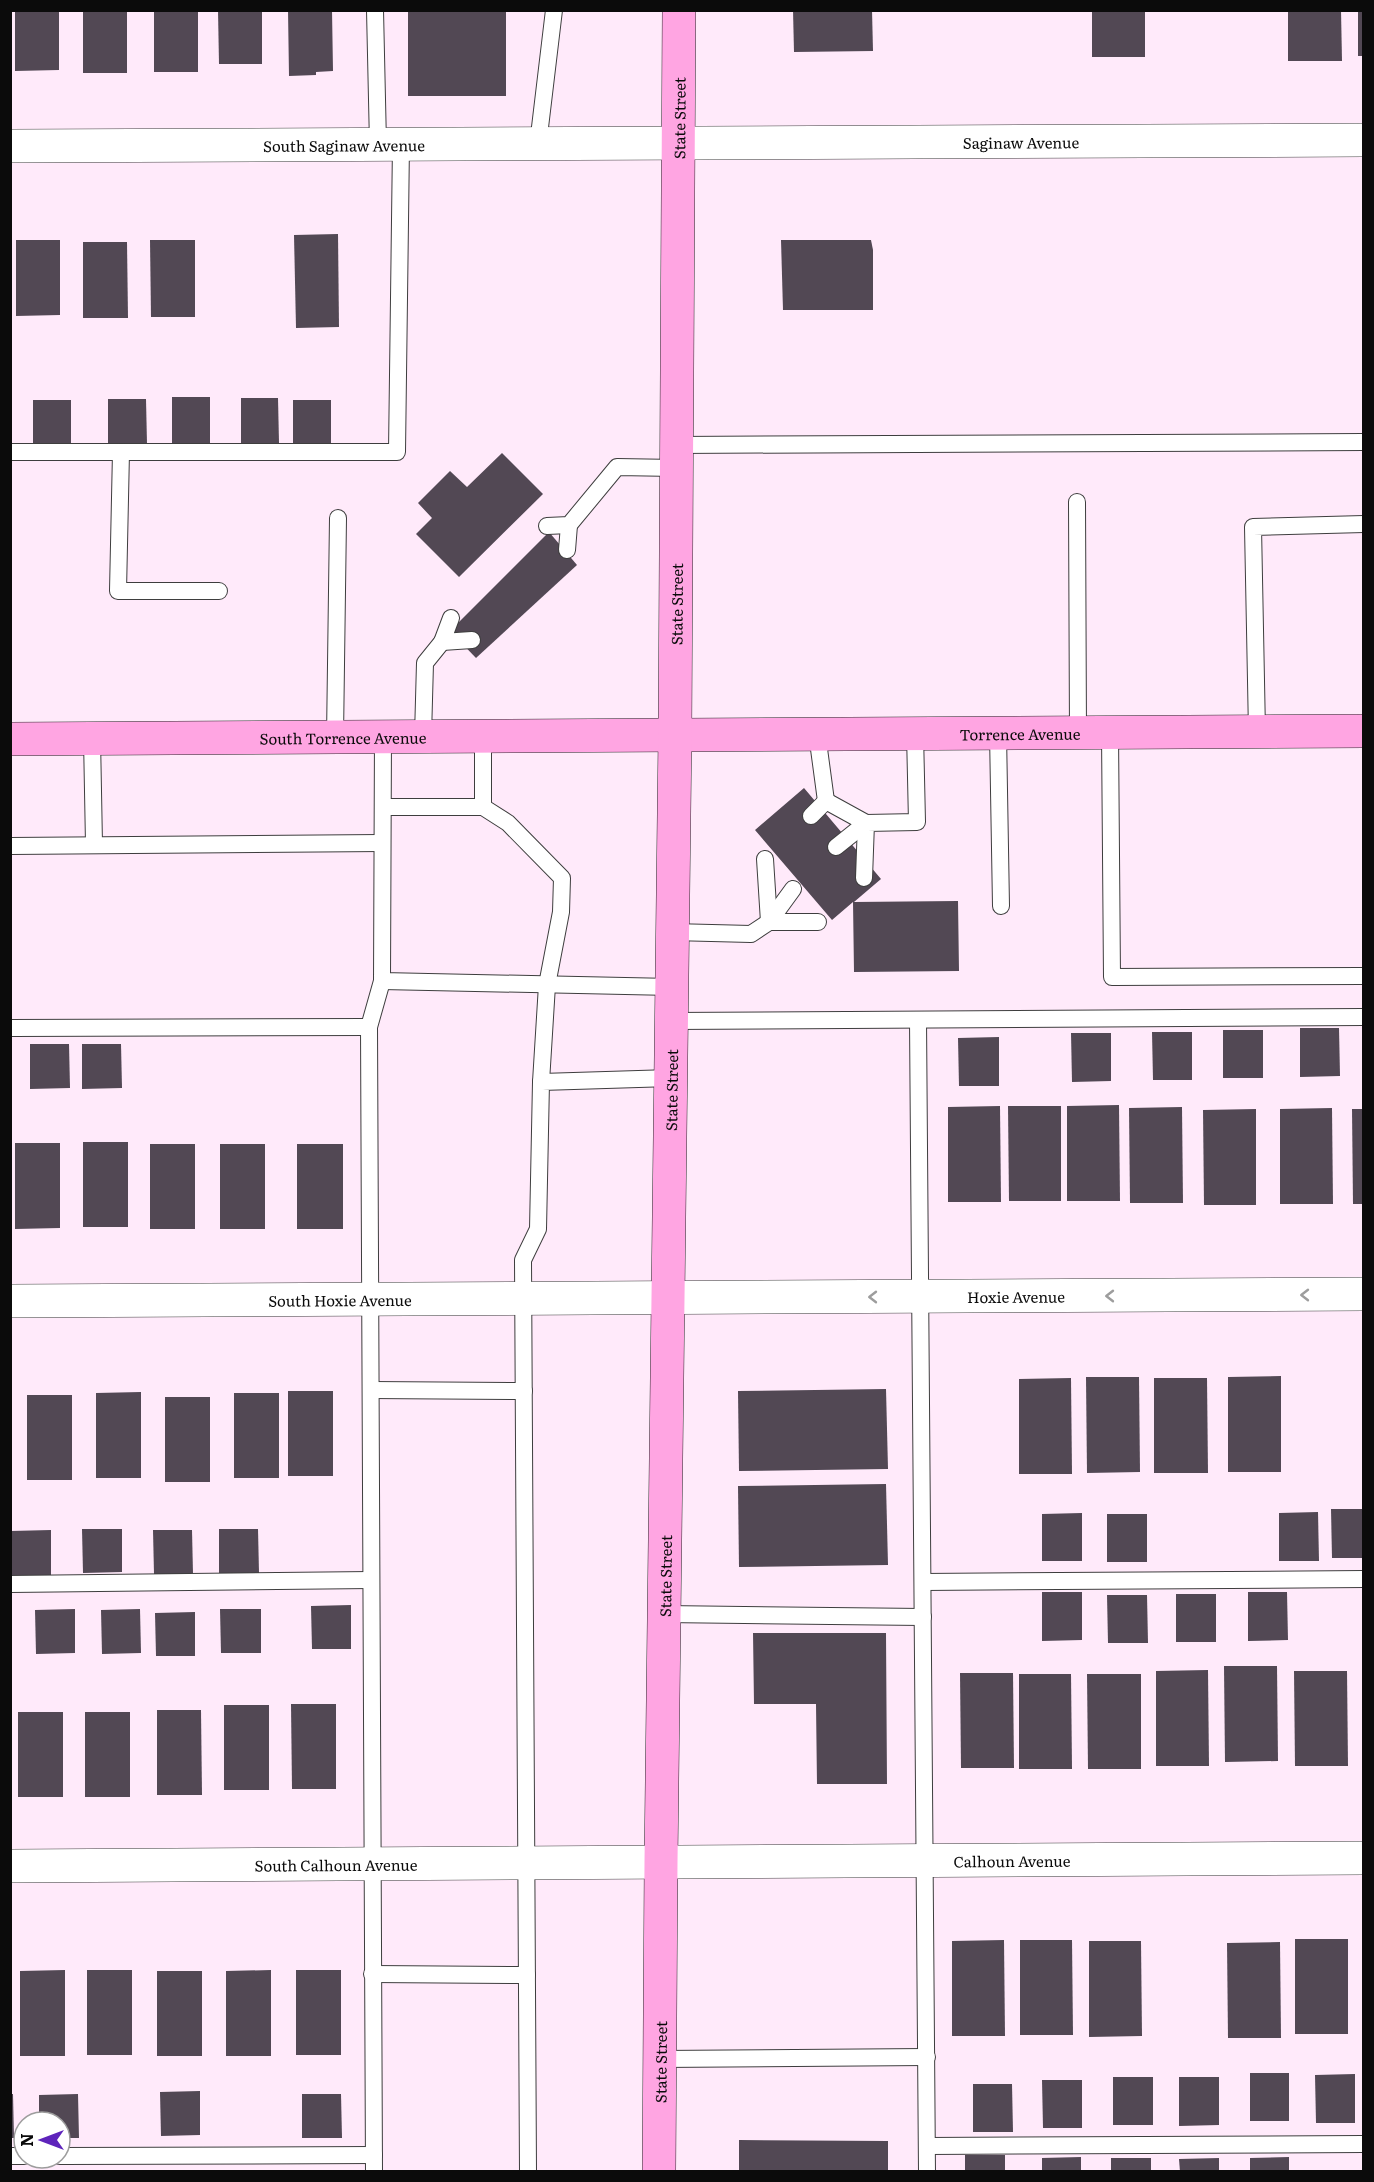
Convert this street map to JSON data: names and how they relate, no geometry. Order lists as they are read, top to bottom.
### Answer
{
  "streets": {
    "street": [
      "State Street",
      "Saginaw Avenue",
      "South Saginaw Avenue",
      "Torrence Avenue",
      "South Torrence Avenue",
      "Hoxie Avenue",
      "South Hoxie Avenue",
      "Calhoun Avenue",
      "South Calhoun Avenue"
    ]
  },
  "crossings": [
    ["State Street", "Saginaw Avenue"],
    ["State Street", "South Saginaw Avenue"],
    ["State Street", "Torrence Avenue"],
    ["State Street", "South Torrence Avenue"],
    ["State Street", "Hoxie Avenue"],
    ["State Street", "South Hoxie Avenue"],
    ["State Street", "Calhoun Avenue"],
    ["State Street", "South Calhoun Avenue"],
    ["Saginaw Avenue", "South Saginaw Avenue"],
    ["Torrence Avenue", "South Torrence Avenue"],
    ["Hoxie Avenue", "South Hoxie Avenue"],
    ["Calhoun Avenue", "South Calhoun Avenue"]
  ],
  "one_way": ["Hoxie Avenue"],
  "north": "left"
}
